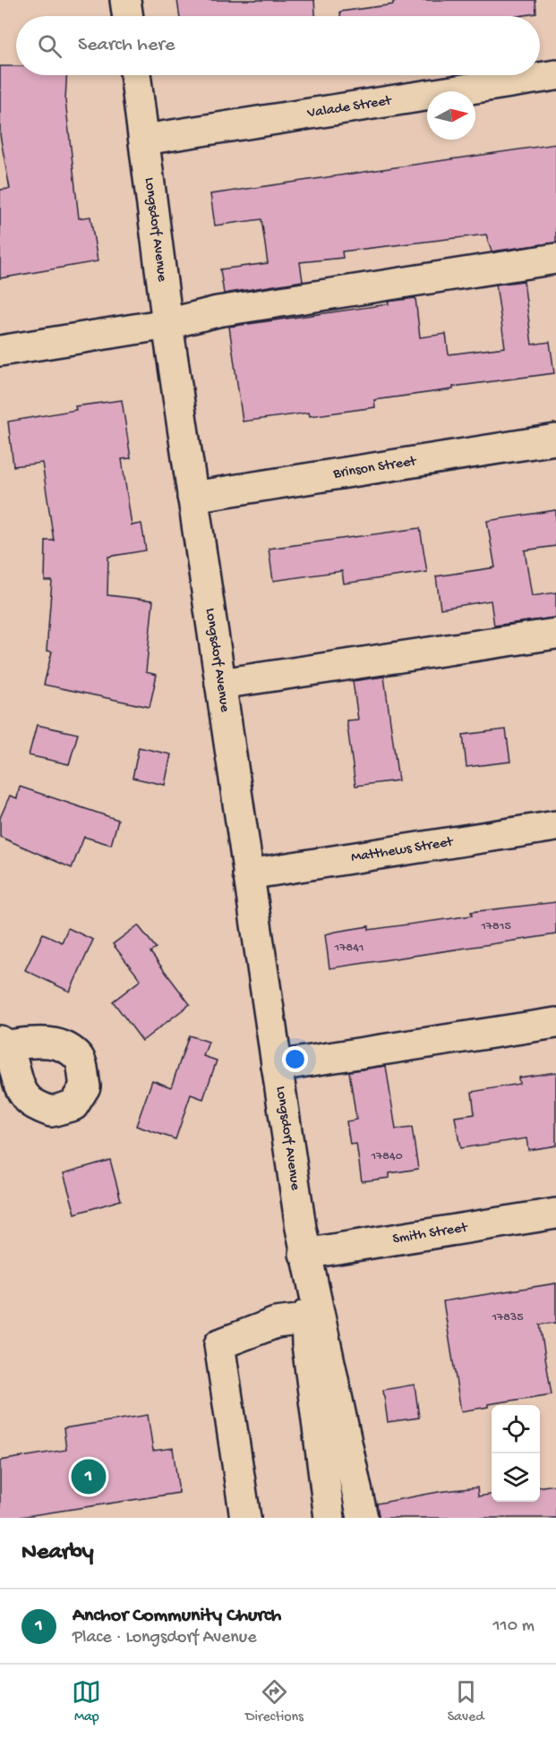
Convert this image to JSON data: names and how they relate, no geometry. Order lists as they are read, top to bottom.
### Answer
{
  "streets": {
    "street": [
      "Valade Street",
      "Longsdorf Avenue",
      "Brinson Street",
      "Matthews Street",
      "Smith Street"
    ]
  },
  "crossings": [
    ["Valade Street", "Longsdorf Avenue"],
    ["Longsdorf Avenue", "Brinson Street"],
    ["Longsdorf Avenue", "Matthews Street"],
    ["Longsdorf Avenue", "Smith Street"]
  ],
  "house_numbers": [
    "17815",
    "17841",
    "17840",
    "17835"
  ],
  "north": "right",
  "page": {
    "search": "Search here",
    "pins": "1",
    "heading": "Nearby",
    "list": [
      {
        "mark": "1",
        "name": "Anchor Community Church",
        "note": "Place · Longsdorf Avenue",
        "value": "110 m"
      }
    ],
    "nav": ["Map", "Directions", "Saved"]
  }
}
